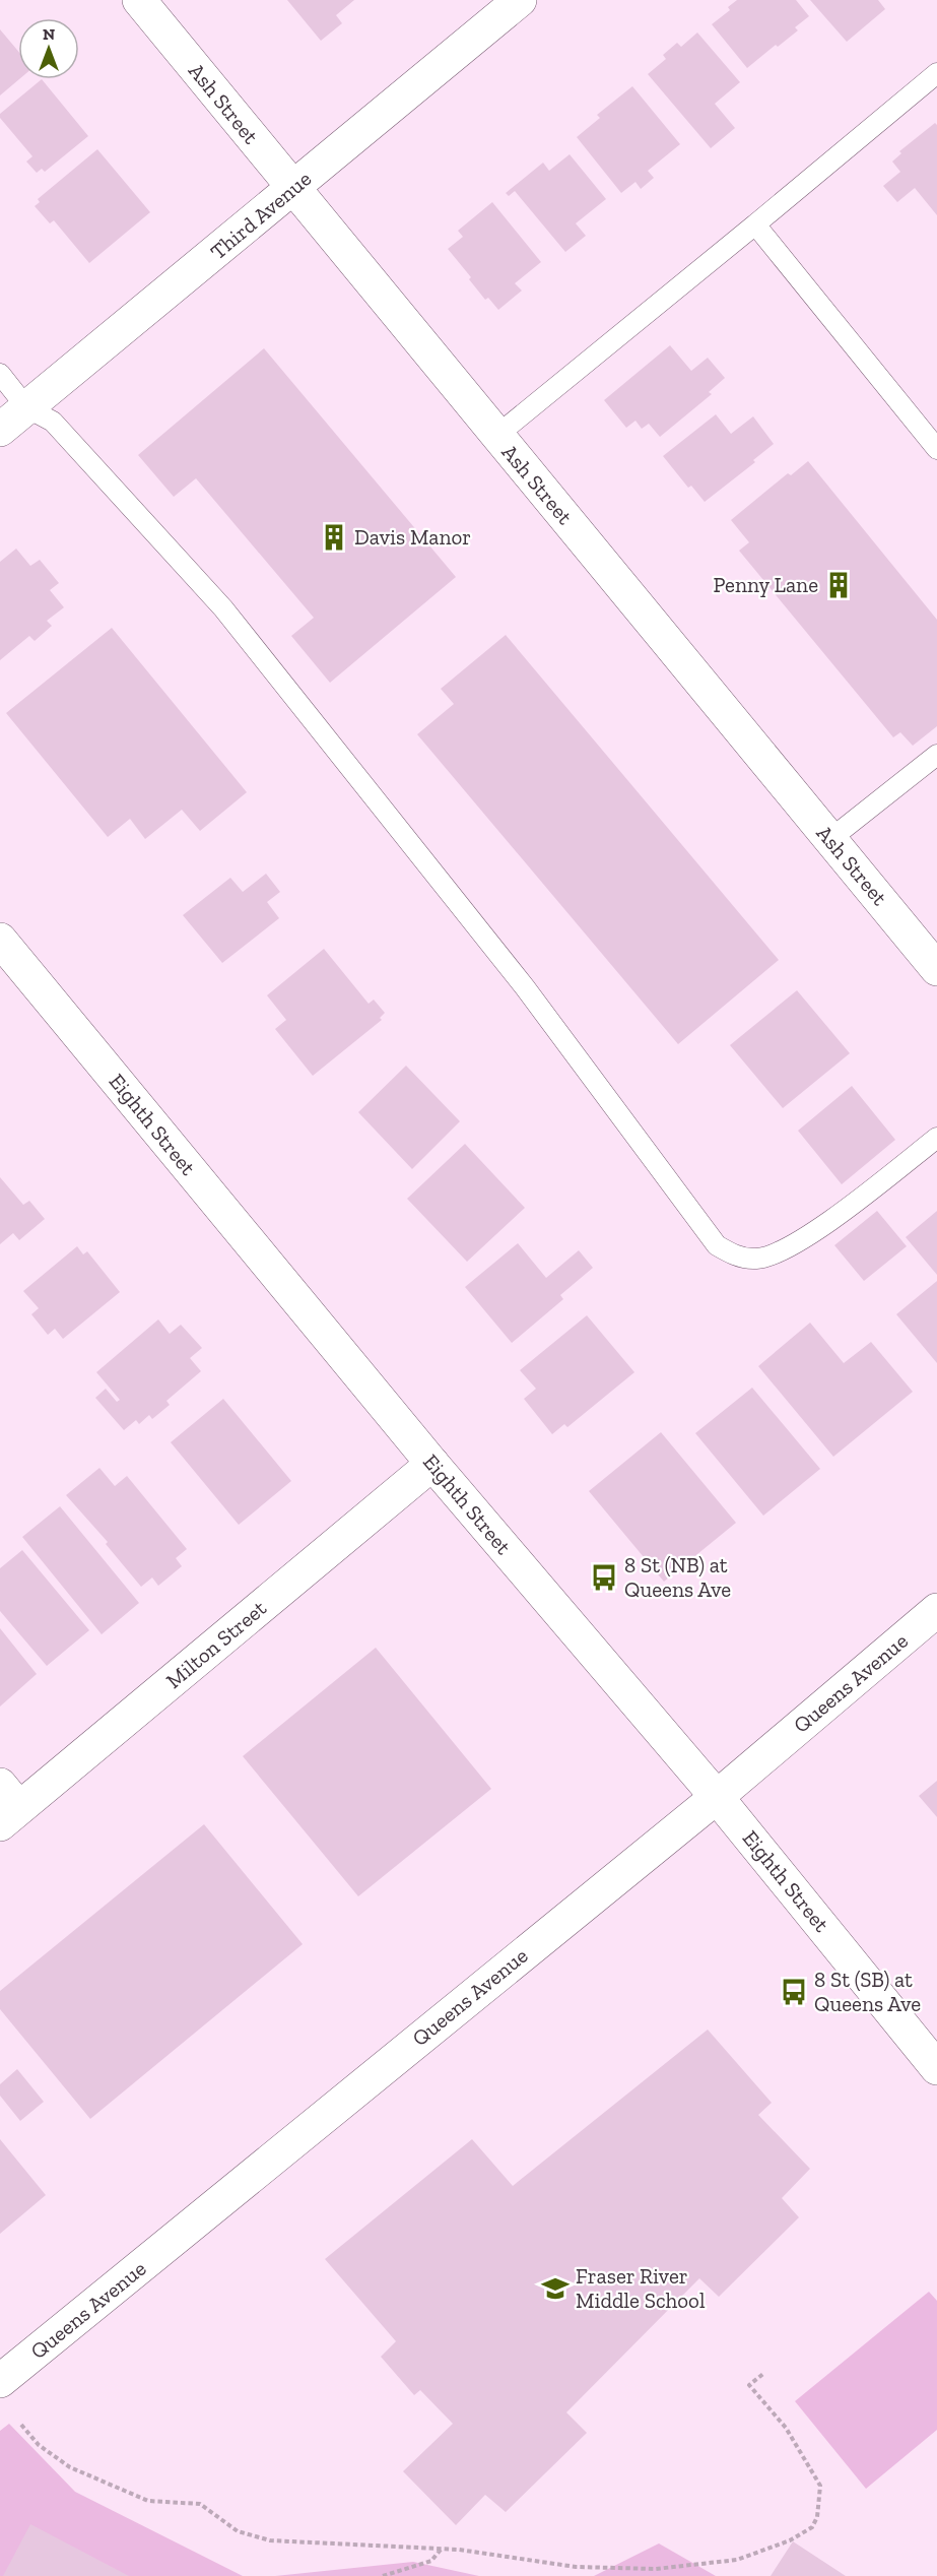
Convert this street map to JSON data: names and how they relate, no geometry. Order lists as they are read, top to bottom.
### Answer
{
  "streets": {
    "street": [
      "Ash Street",
      "Third Avenue",
      "Eighth Street",
      "Milton Street",
      "Queens Avenue"
    ]
  },
  "crossings": [
    ["Ash Street", "Third Avenue"],
    ["Eighth Street", "Milton Street"],
    ["Eighth Street", "Queens Avenue"]
  ],
  "places": {
    "building": ["Davis Manor", "Penny Lane"],
    "bus stop": ["8 St (NB) at Queens Ave", "8 St (SB) at Queens Ave"],
    "school or university": ["Fraser River Middle School"]
  },
  "north": "top"
}
